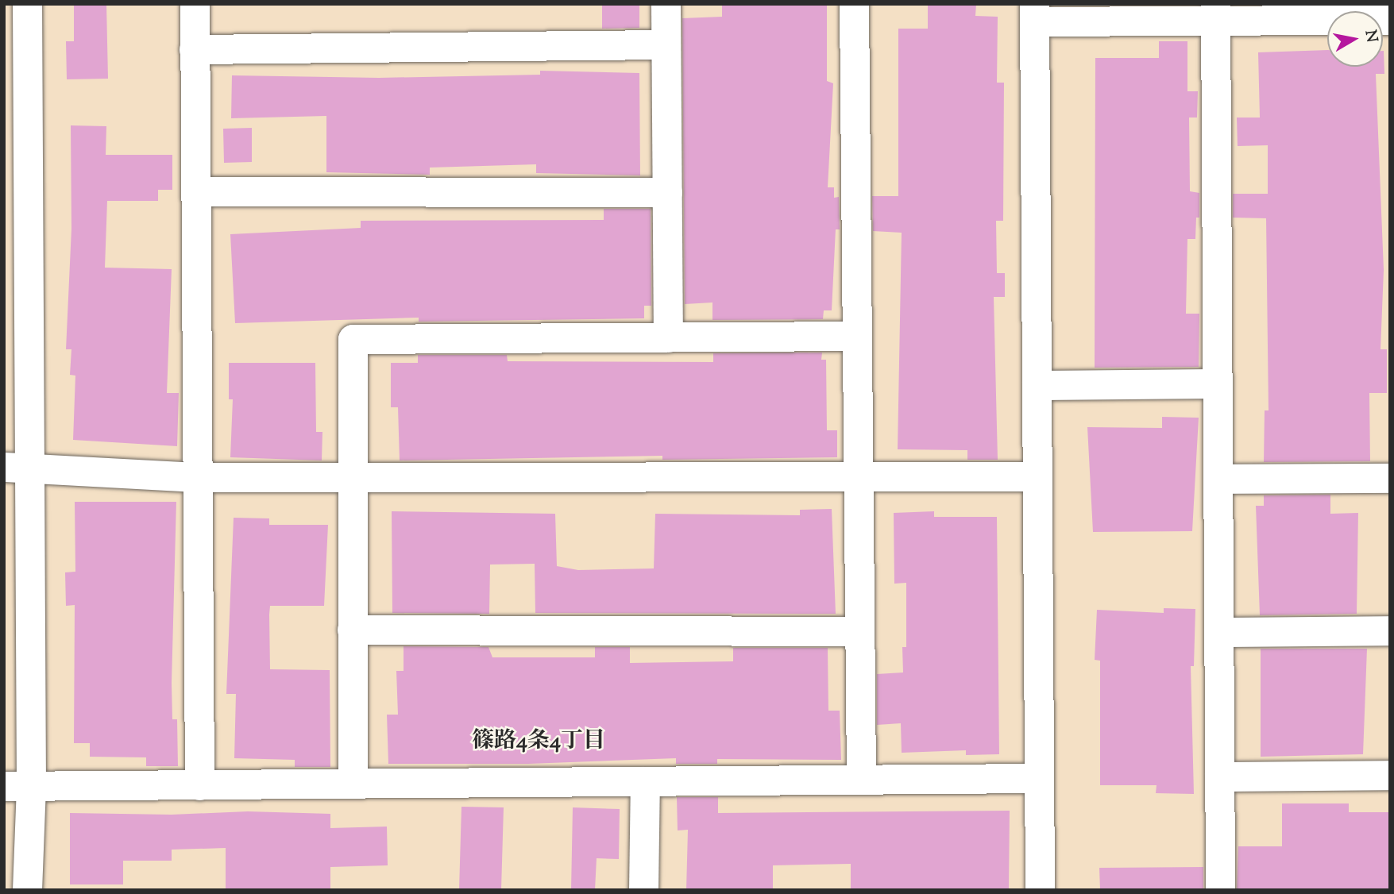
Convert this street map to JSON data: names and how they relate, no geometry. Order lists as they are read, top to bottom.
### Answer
{
  "districts": ["篠路4条4丁目"],
  "north": "right"
}
